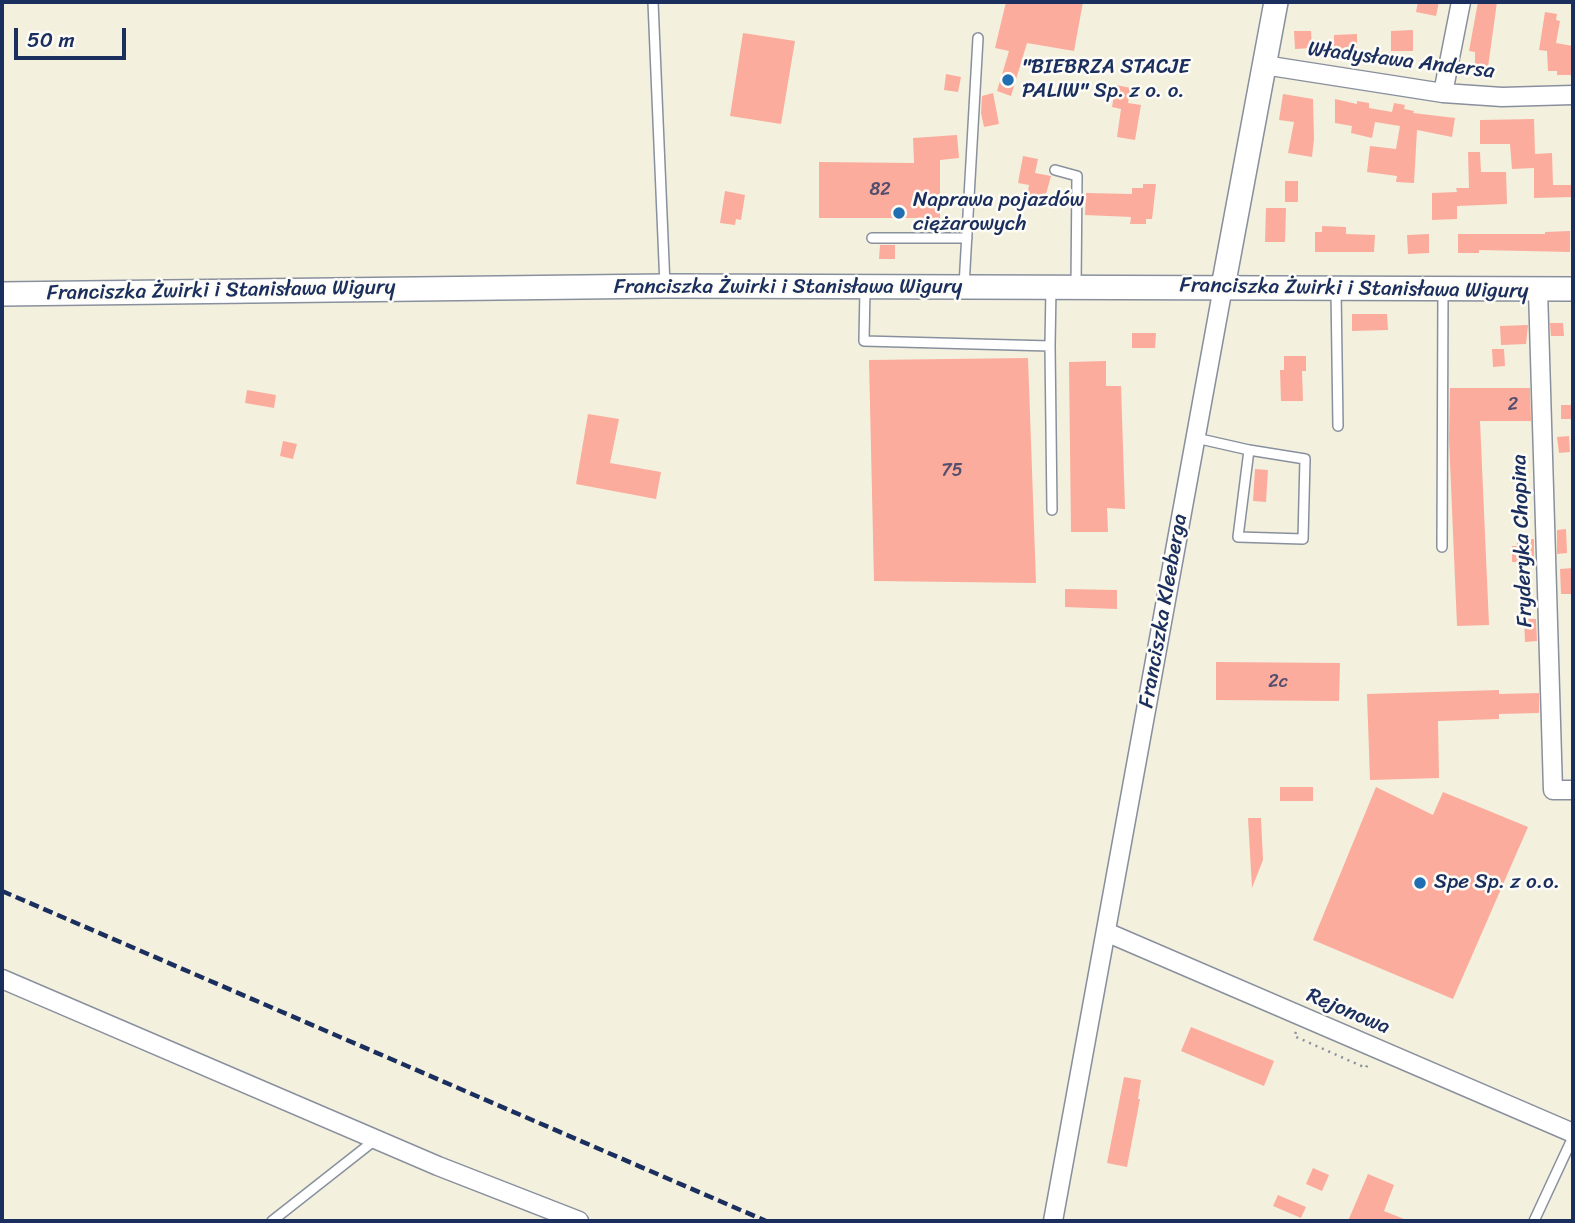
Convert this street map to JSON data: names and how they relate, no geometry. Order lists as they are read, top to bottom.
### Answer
{
  "streets": {
    "street": [
      "Władysława Andersa",
      "Franciszka Żwirki i Stanisława Wigury",
      "Fryderyka Chopina",
      "Franciszka Kleeberga",
      "Rejonowa"
    ]
  },
  "crossings": [
    ["Władysława Andersa", "Franciszka Kleeberga"],
    ["Franciszka Żwirki i Stanisława Wigury", "Fryderyka Chopina"],
    ["Franciszka Żwirki i Stanisława Wigury", "Franciszka Kleeberga"],
    ["Franciszka Kleeberga", "Rejonowa"]
  ],
  "places": ["\"BIEBRZA STACJE PALIW\" Sp. z o. o.", "Naprawa pojazdów ciężarowych", "Spe Sp. z o.o."],
  "house_numbers": [
    "82",
    "2",
    "75",
    "2c"
  ],
  "scale_bar": "50 m"
}
